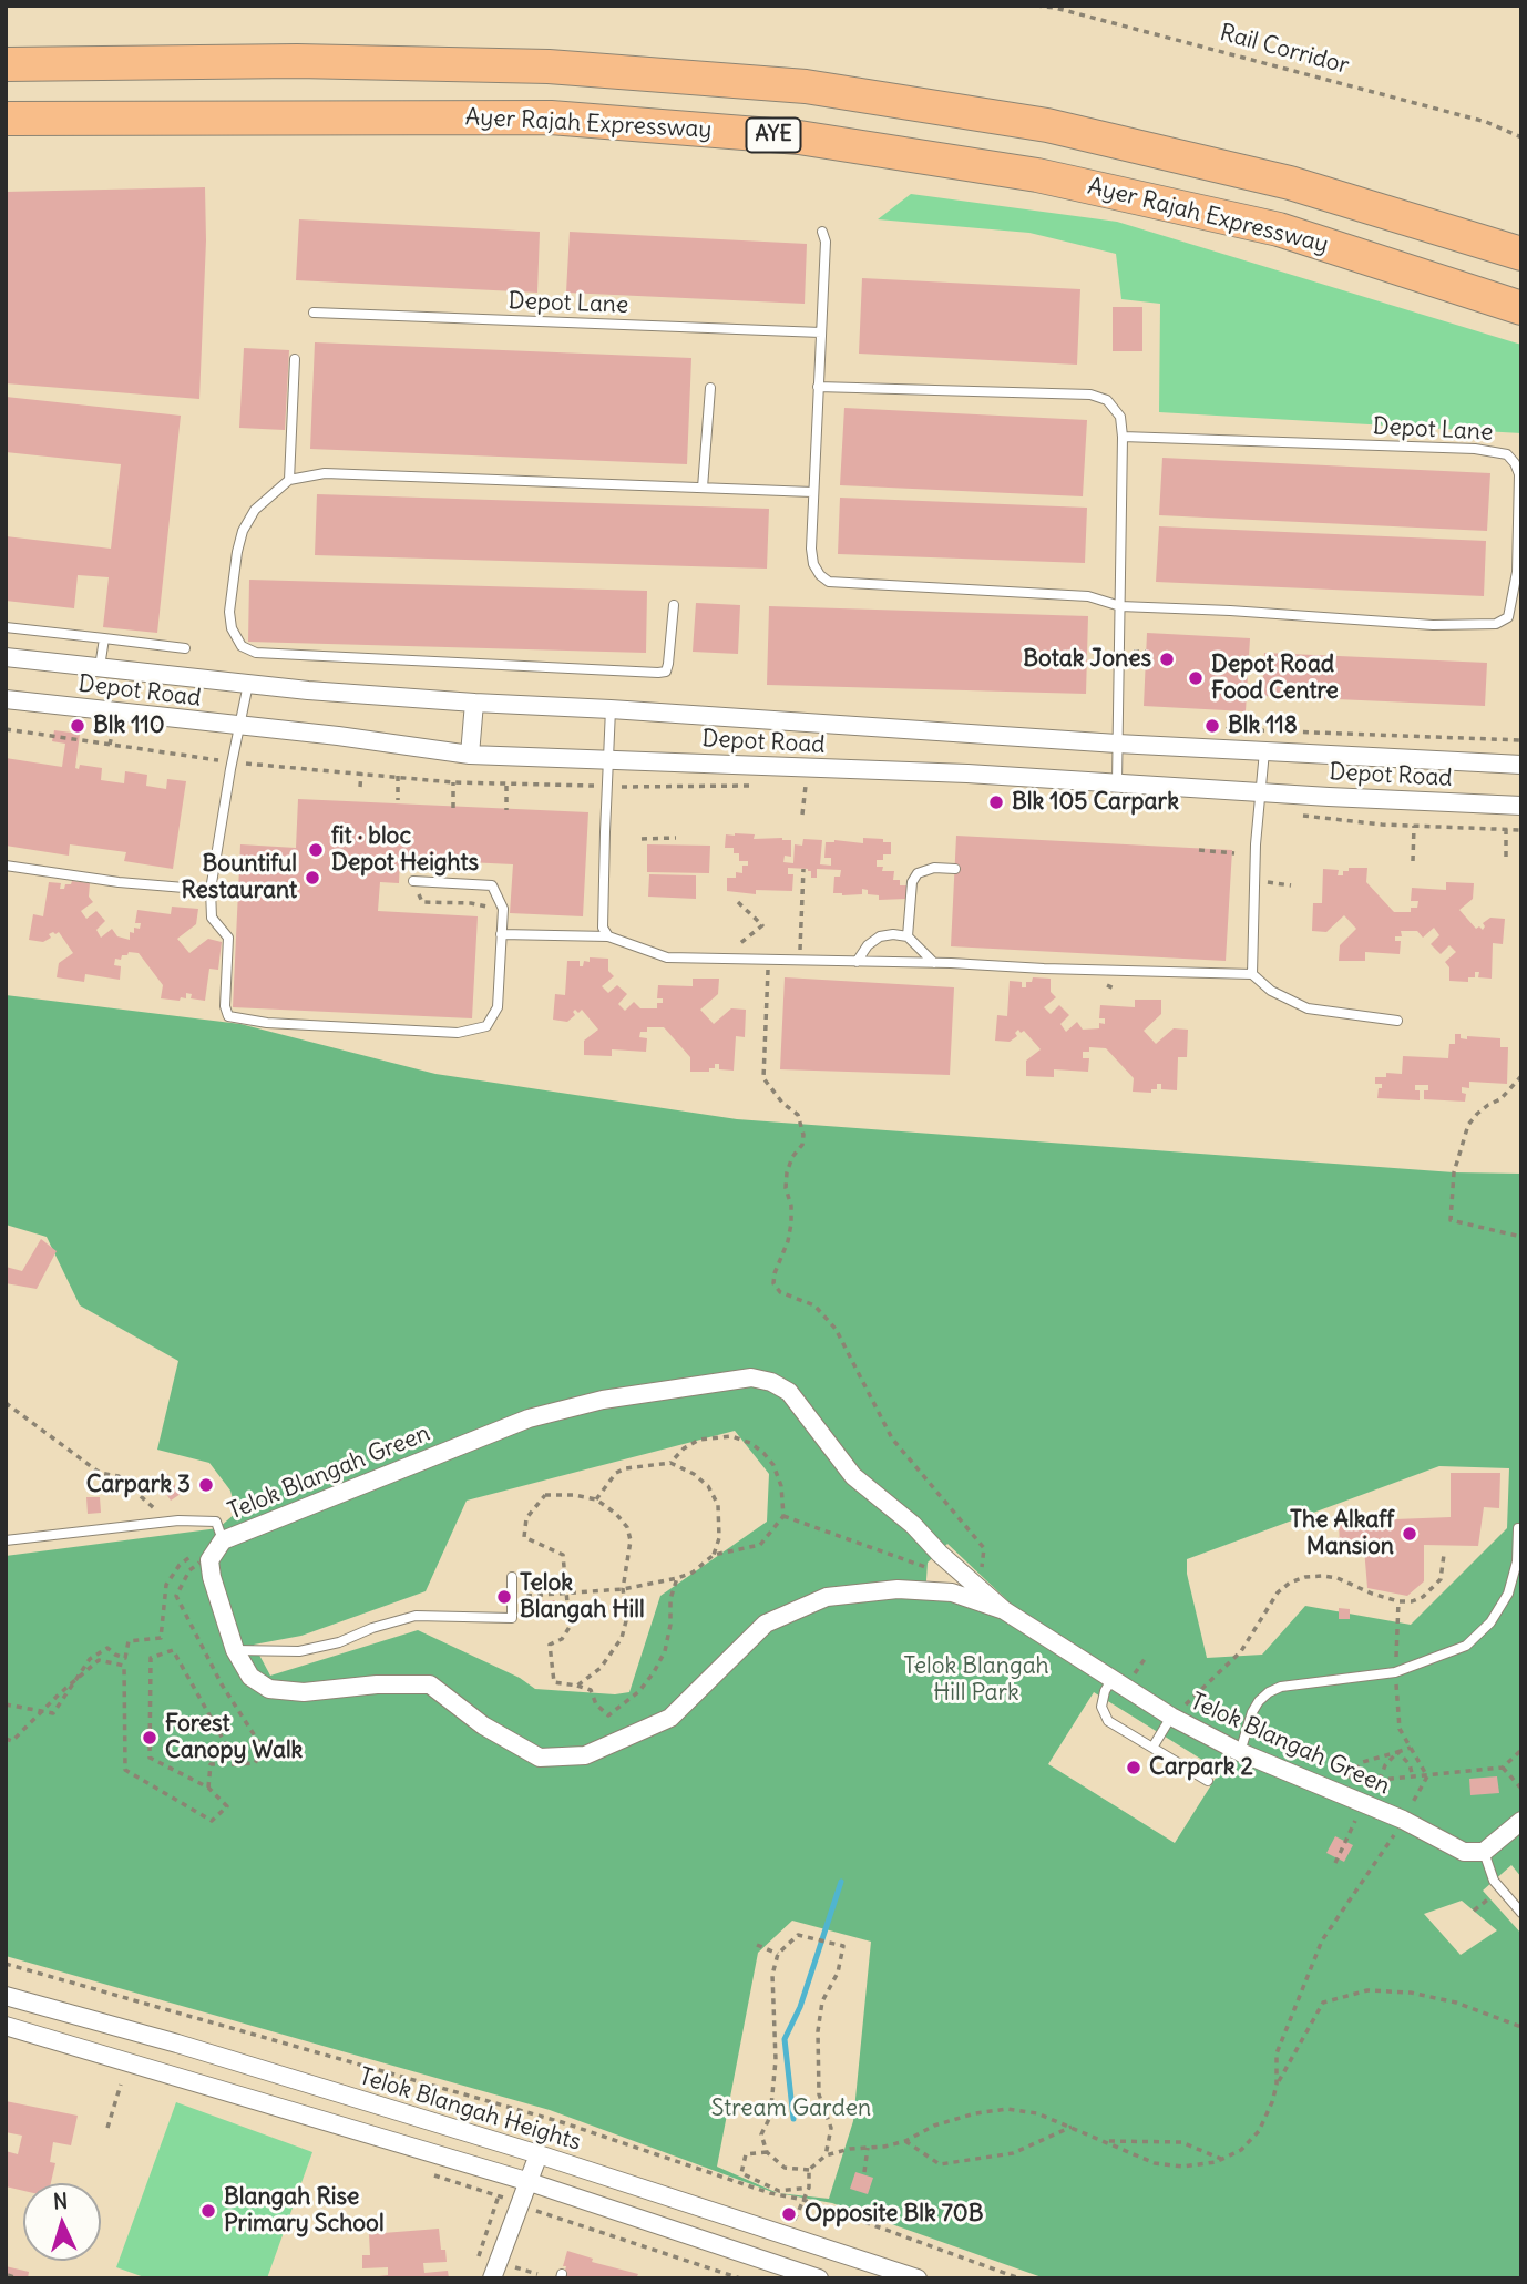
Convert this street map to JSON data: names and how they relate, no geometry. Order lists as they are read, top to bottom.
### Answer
{
  "streets": {
    "highway": ["Ayer Rajah Expressway", "AYE"],
    "street": ["Depot Road", "Telok Blangah Green", "Telok Blangah Heights"],
    "lane": ["Depot Lane"],
    "path": ["Rail Corridor"]
  },
  "parks": ["Telok Blangah Hill Park", "Stream Garden"],
  "places": [
    "Botak Jones",
    "Depot Road Food Centre",
    "Blk 110",
    "Blk 118",
    "Blk 105 Carpark",
    "fit · bloc Depot Heights",
    "Bountiful Restaurant",
    "Carpark 3",
    "The Alkaff Mansion",
    "Telok Blangah Hill",
    "Forest Canopy Walk",
    "Carpark 2",
    "Blangah Rise Primary School",
    "Opposite Blk 70B"
  ],
  "north": "top"
}
